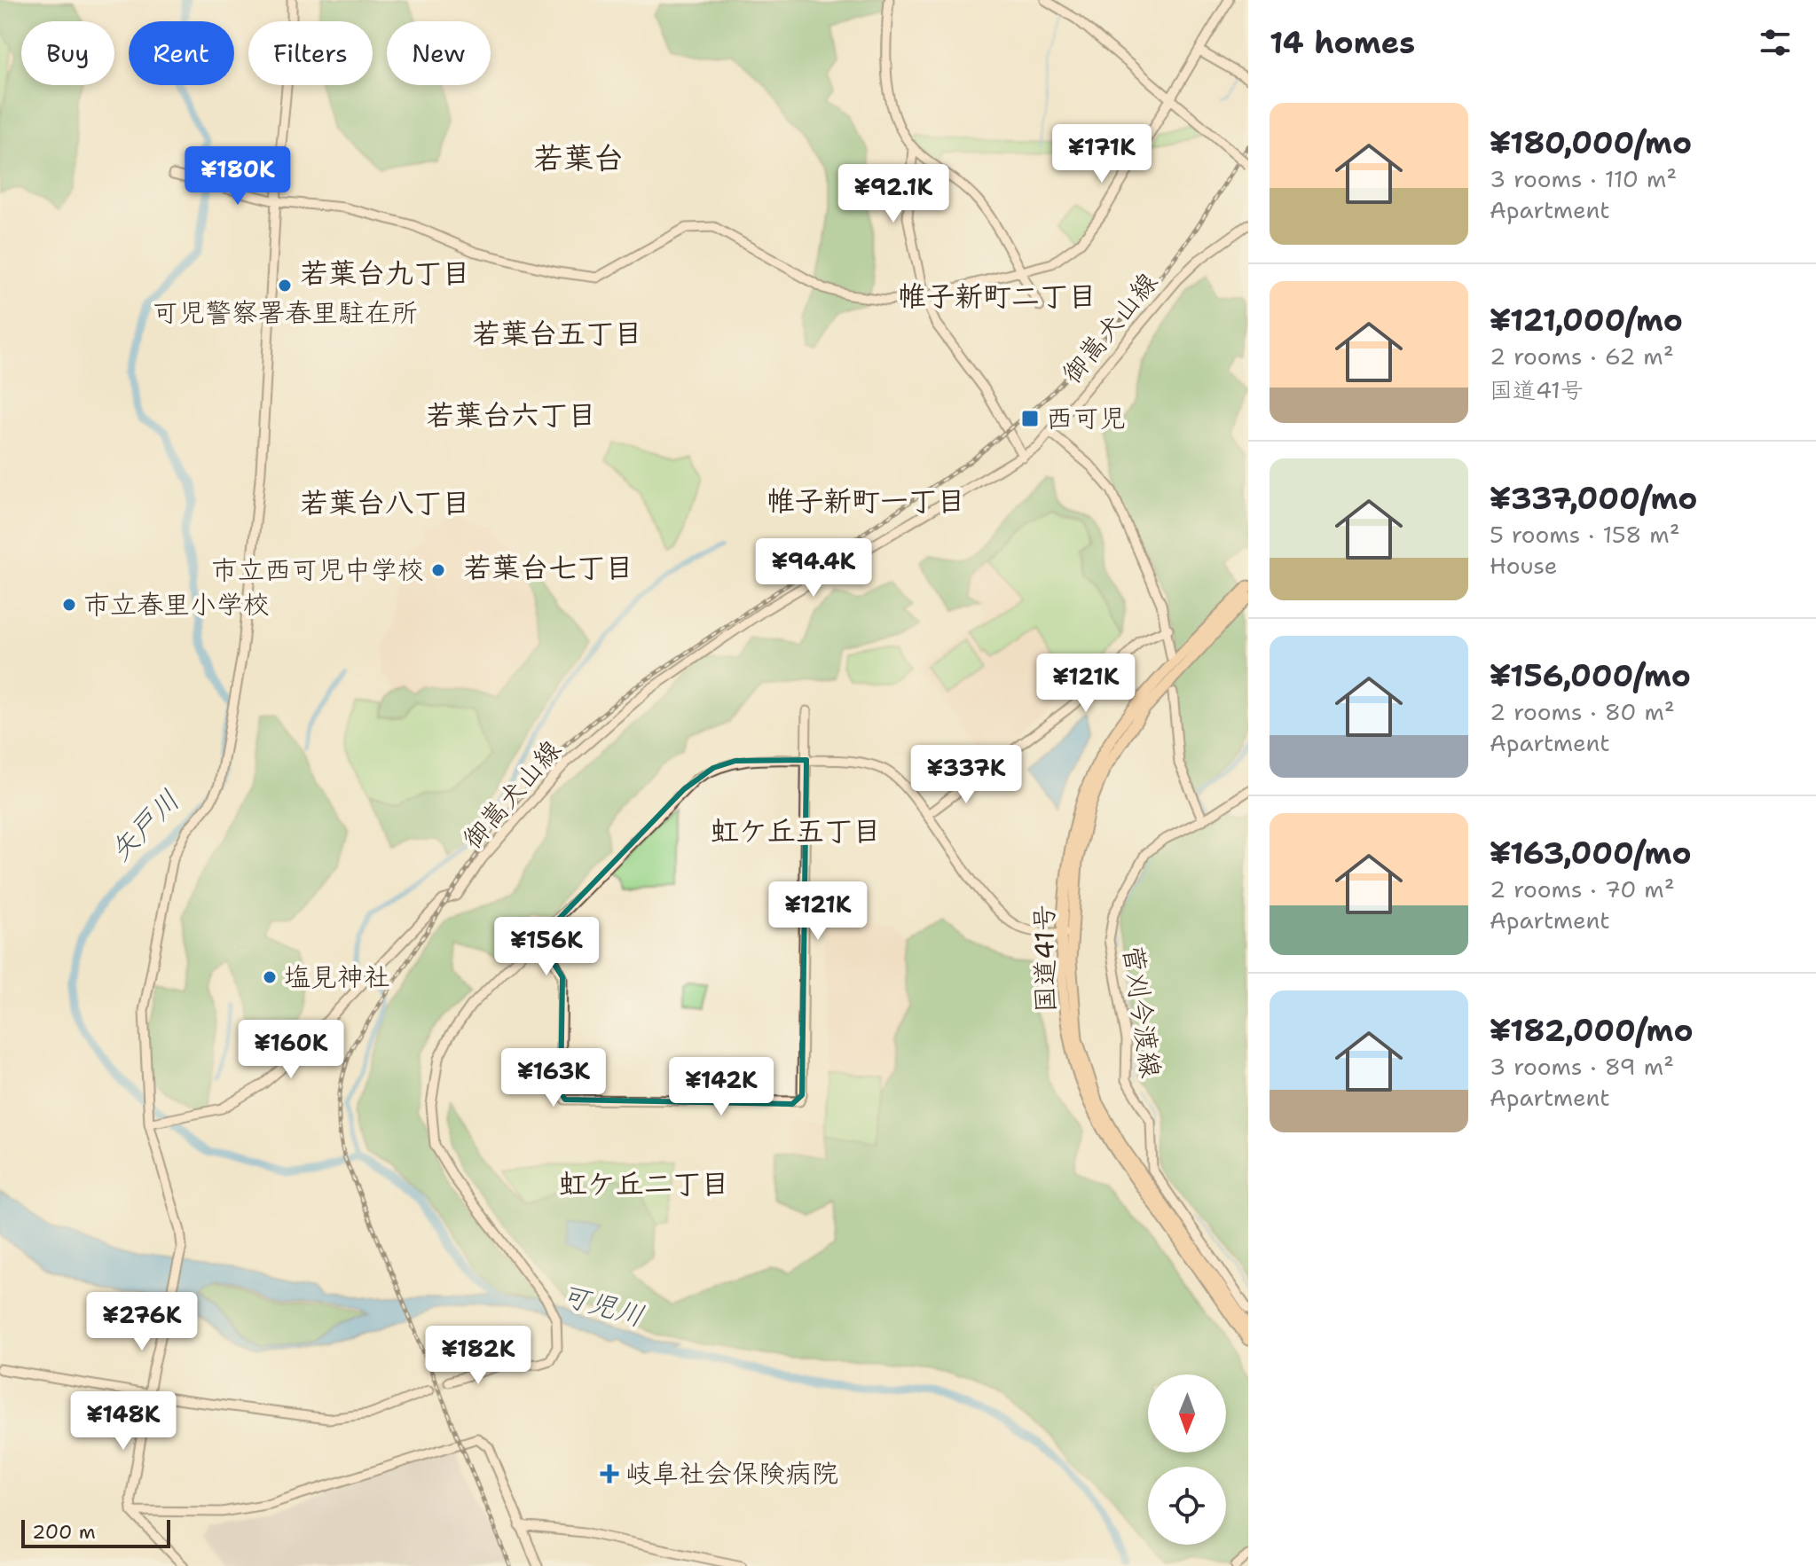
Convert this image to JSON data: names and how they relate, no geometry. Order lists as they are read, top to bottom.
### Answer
{
  "streets": {
    "highway": ["国道41号"],
    "street": ["御嵩犬山線", "菅刈今渡線"]
  },
  "districts": [
    "若葉台",
    "若葉台九丁目",
    "帷子新町二丁目",
    "若葉台五丁目",
    "若葉台六丁目",
    "帷子新町一丁目",
    "若葉台八丁目",
    "若葉台七丁目",
    "虹ケ丘五丁目",
    "虹ケ丘二丁目"
  ],
  "water": ["矢戸川", "可児川"],
  "places": {
    "other": [
      "可児警察署春里駐在所",
      "市立西可児中学校",
      "市立春里小学校",
      "塩見神社"
    ],
    "transit": ["西可児"],
    "health": ["岐阜社会保険病院"]
  },
  "scale_bar": "200 m",
  "north": "bottom",
  "page": {
    "heading": "14 homes",
    "chip": [
      "Buy",
      "Rent",
      "Filters",
      "New"
    ],
    "list": [
      {
        "name": "¥180,000/mo",
        "note": "3 rooms · 110 m² · Apartment"
      },
      {
        "name": "¥121,000/mo",
        "note": "2 rooms · 62 m² · 国道41号"
      },
      {
        "name": "¥337,000/mo",
        "note": "5 rooms · 158 m² · House"
      },
      {
        "name": "¥156,000/mo",
        "note": "2 rooms · 80 m² · Apartment"
      },
      {
        "name": "¥163,000/mo",
        "note": "2 rooms · 70 m² · Apartment"
      },
      {
        "name": "¥182,000/mo",
        "note": "3 rooms · 89 m² · Apartment"
      }
    ],
    "price": [
      "¥171K",
      "¥180K",
      "¥92.1K",
      "¥94.4K",
      "¥121K",
      "¥337K",
      "¥121K",
      "¥156K",
      "¥160K",
      "¥163K",
      "¥142K",
      "¥276K",
      "¥182K",
      "¥148K"
    ],
    "scale": "200 m"
  }
}
